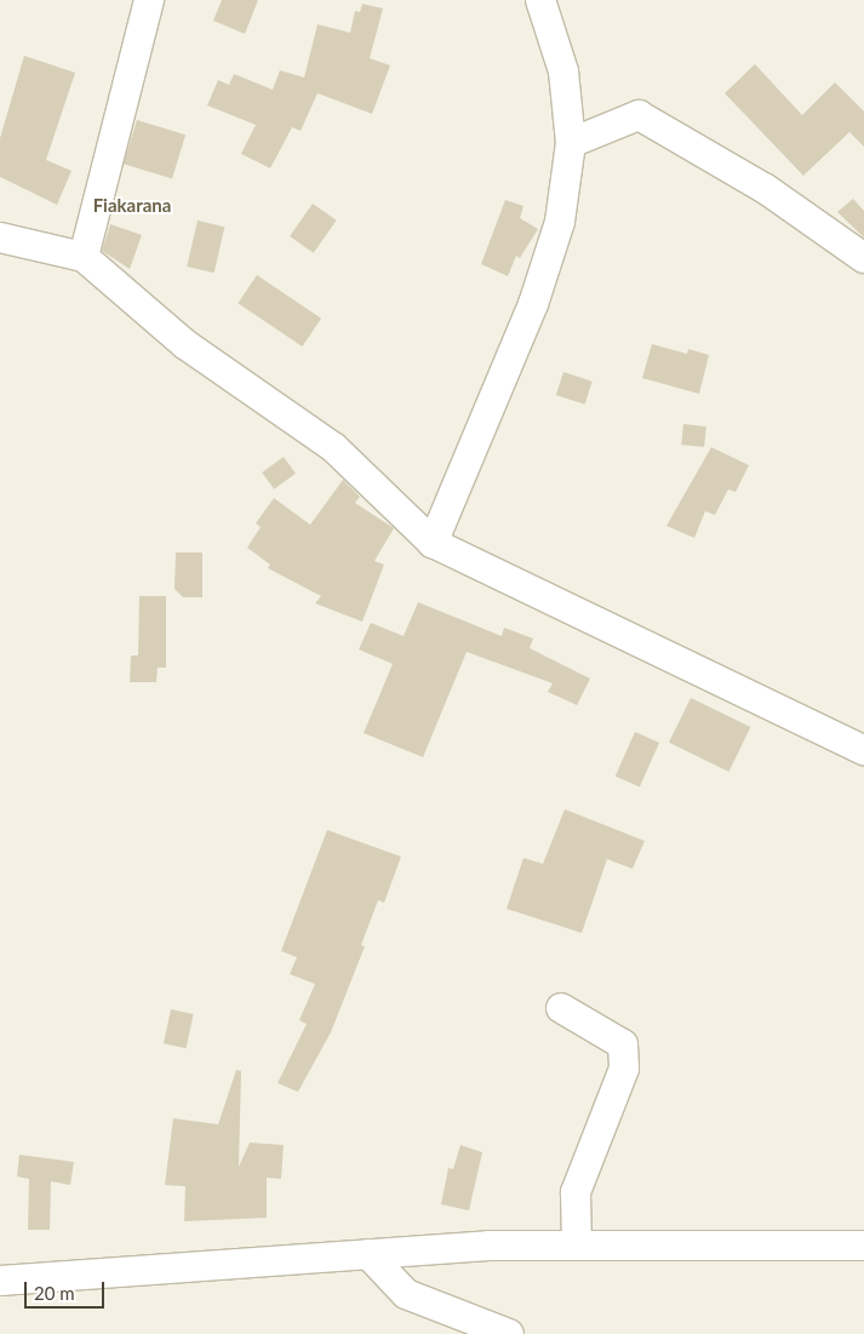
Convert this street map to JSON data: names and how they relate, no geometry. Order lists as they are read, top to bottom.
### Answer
{
  "districts": ["Fiakarana"],
  "scale_bar": "20 m"
}
